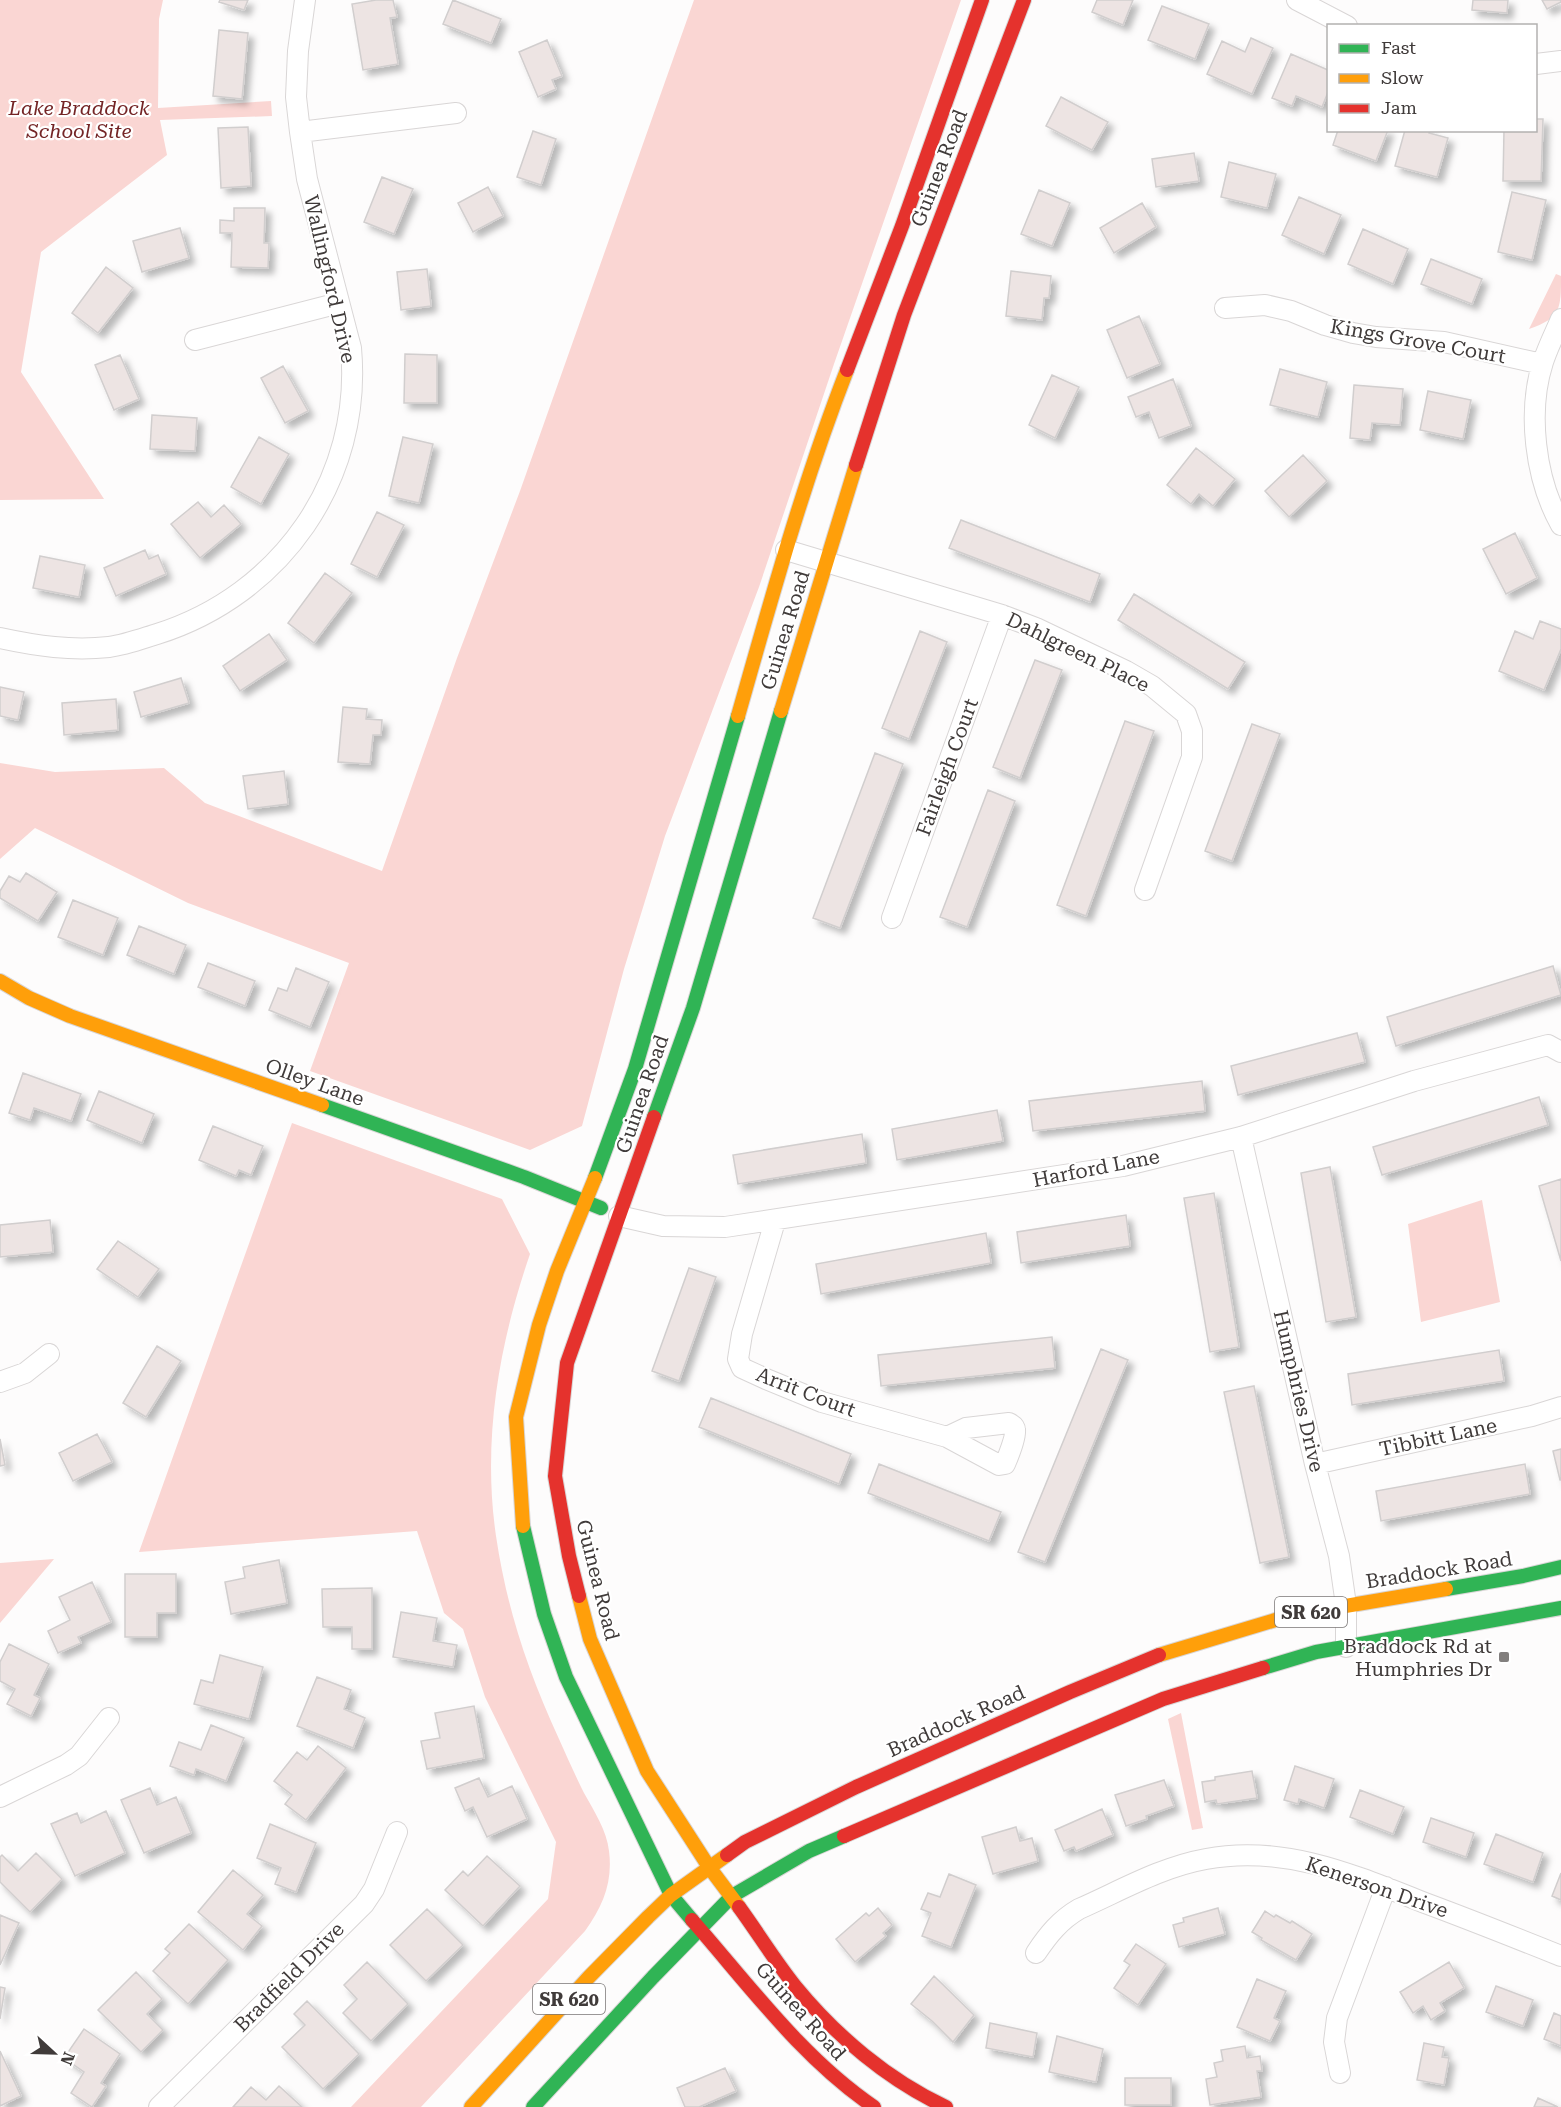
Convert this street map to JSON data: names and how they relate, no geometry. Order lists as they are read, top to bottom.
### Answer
{
  "streets": {
    "main road": [
      "Guinea Road",
      "Olley Lane",
      "Braddock Road",
      "SR 620"
    ],
    "street": [
      "Wallingford Drive",
      "Kings Grove Court",
      "Dahlgreen Place",
      "Fairleigh Court",
      "Harford Lane",
      "Humphries Drive",
      "Arrit Court",
      "Tibbitt Lane",
      "Kenerson Drive",
      "Bradfield Drive"
    ]
  },
  "crossings": [
    ["Guinea Road", "Dahlgreen Place"],
    ["Guinea Road", "Olley Lane"],
    ["Guinea Road", "Harford Lane"],
    ["Guinea Road", "Braddock Road"],
    ["Guinea Road", "SR 620"],
    ["Dahlgreen Place", "Fairleigh Court"],
    ["Olley Lane", "Harford Lane"],
    ["Harford Lane", "Humphries Drive"],
    ["Harford Lane", "Arrit Court"],
    ["Humphries Drive", "Tibbitt Lane"],
    ["Humphries Drive", "Braddock Road"],
    ["Humphries Drive", "SR 620"]
  ],
  "parks": ["Lake Braddock School Site"],
  "places": {
    "transit": ["Braddock Rd at Humphries Dr"]
  },
  "legend": ["Fast", "Slow", "Jam"],
  "north": "right"
}
